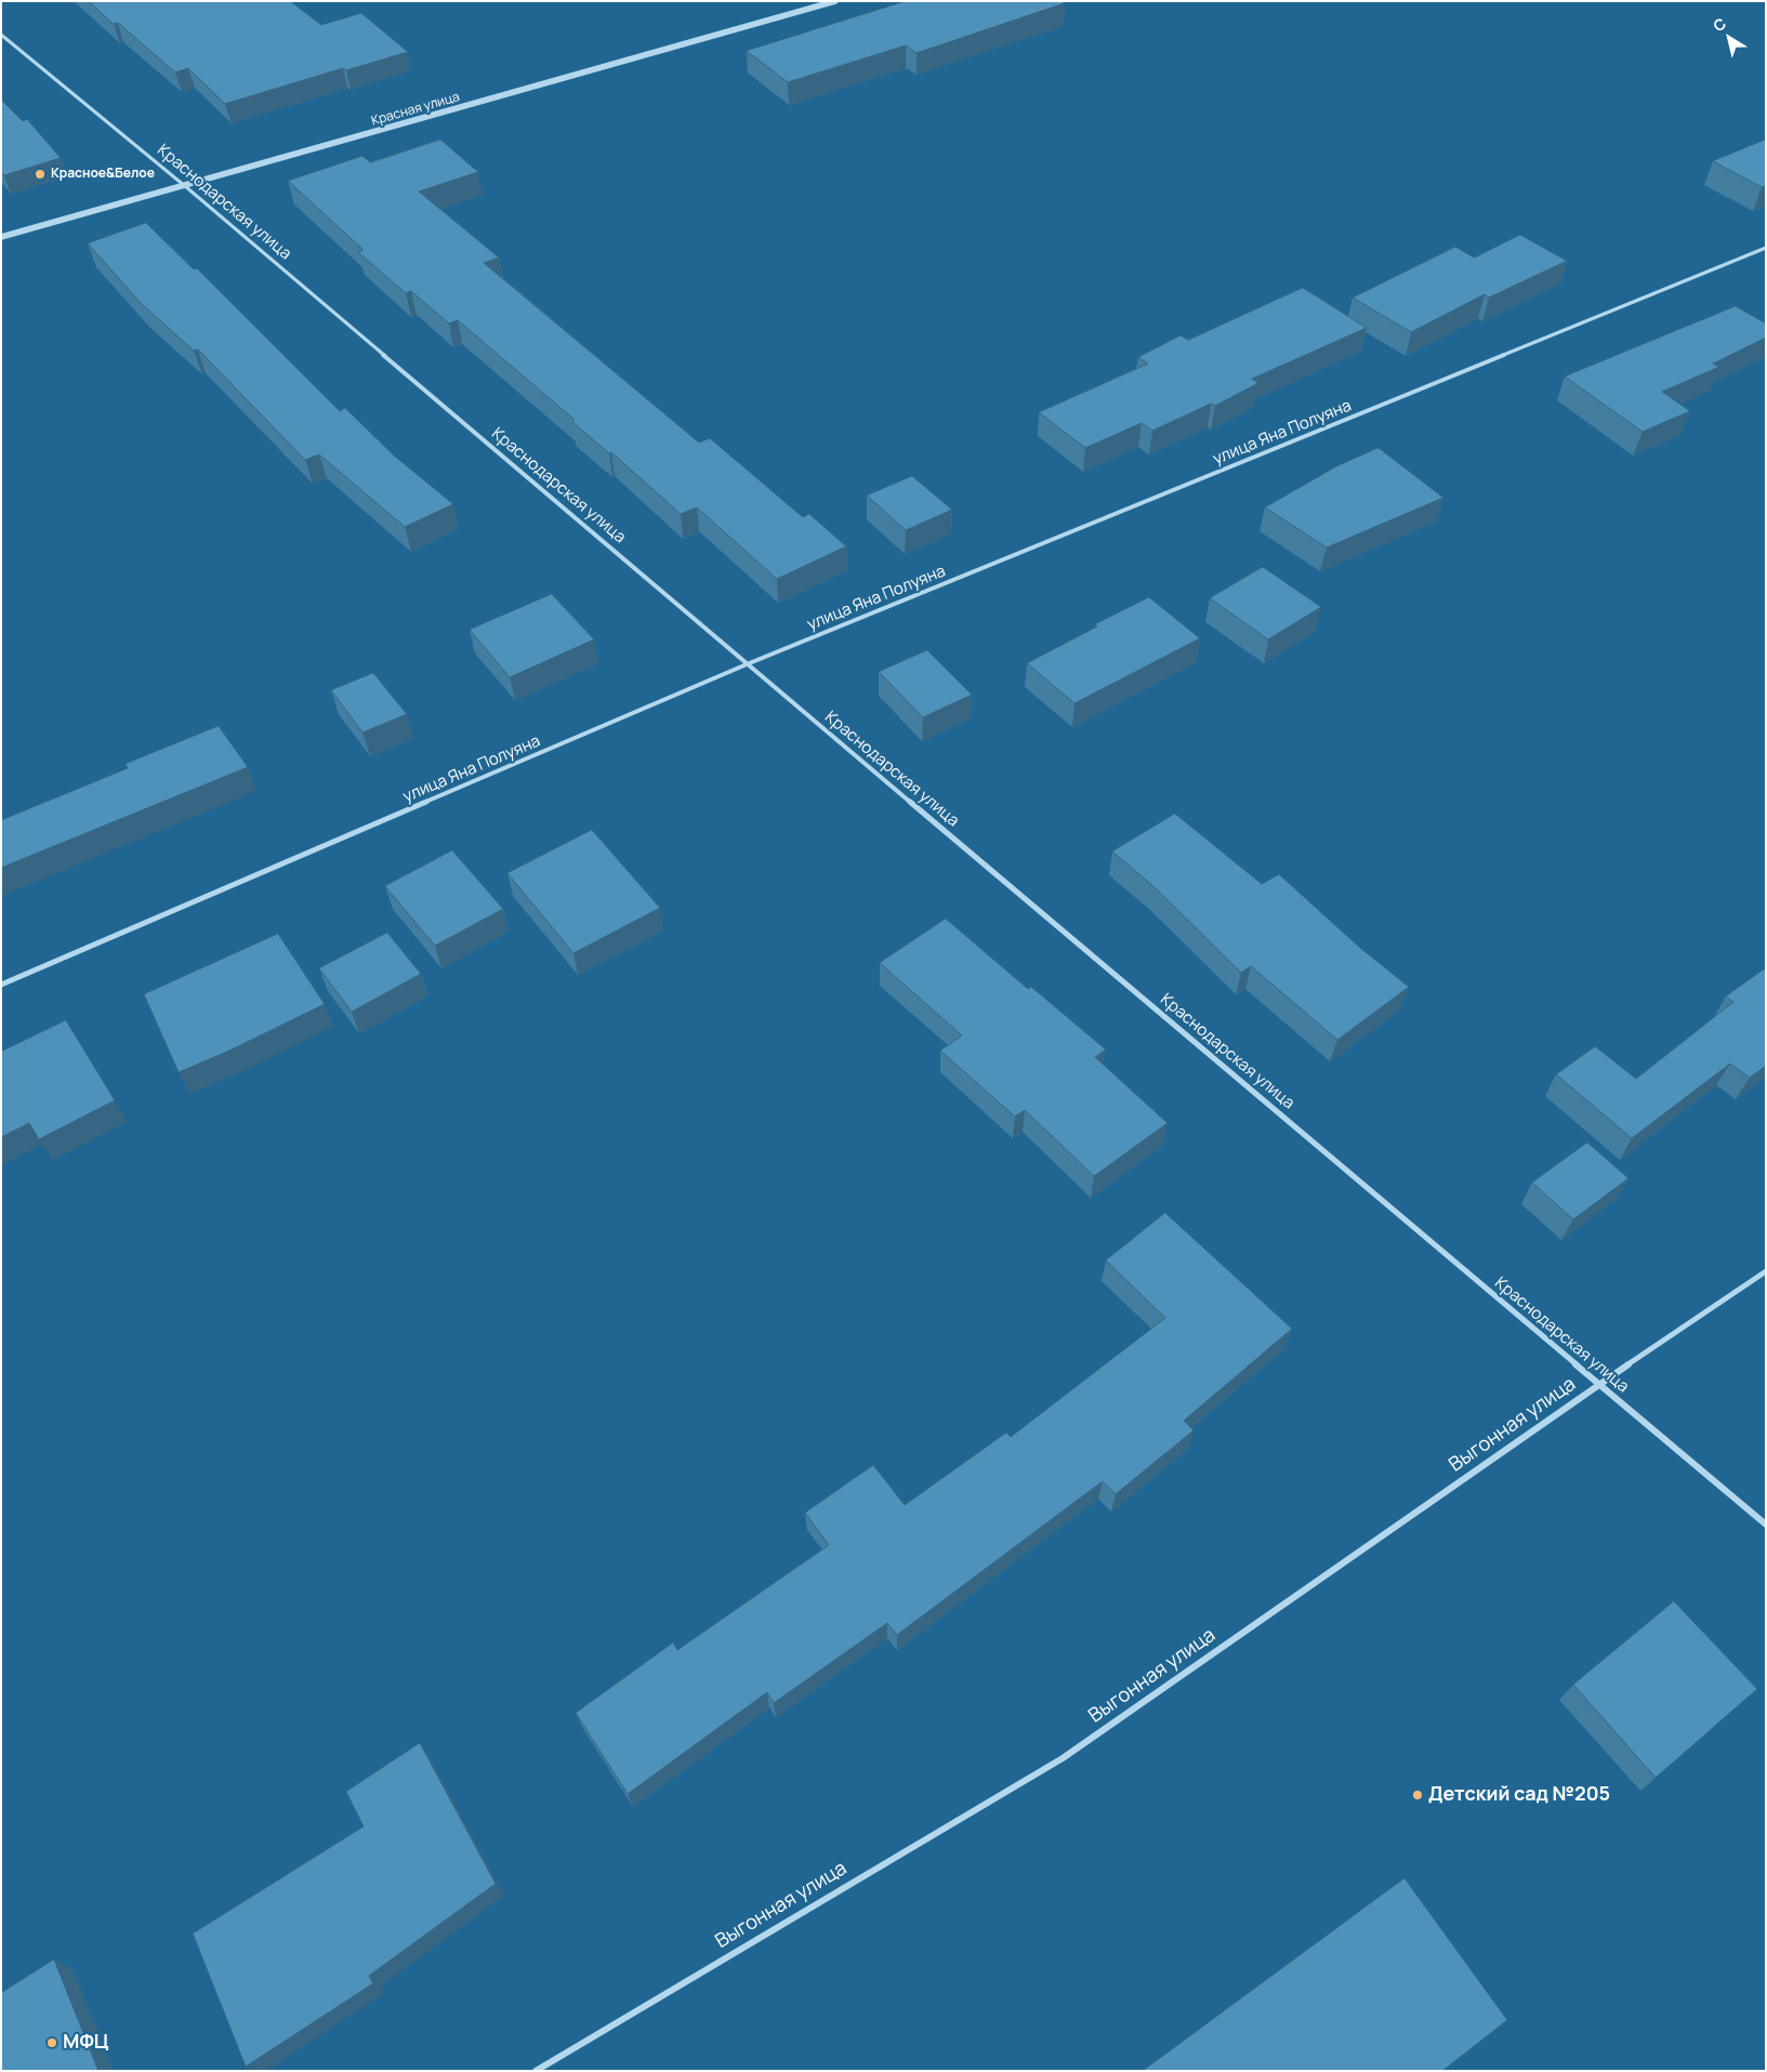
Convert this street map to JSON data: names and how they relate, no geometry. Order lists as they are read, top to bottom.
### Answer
{
  "streets": {
    "street": [
      "Красная улица",
      "Краснодарская улица",
      "улица Яна Полуяна",
      "Выгонная улица"
    ]
  },
  "crossings": [
    ["Красная улица", "Краснодарская улица"],
    ["Краснодарская улица", "улица Яна Полуяна"],
    ["Краснодарская улица", "Выгонная улица"]
  ],
  "places": ["Красное&Белое", "Детский сад №205", "МФЦ"],
  "north": "top left"
}
